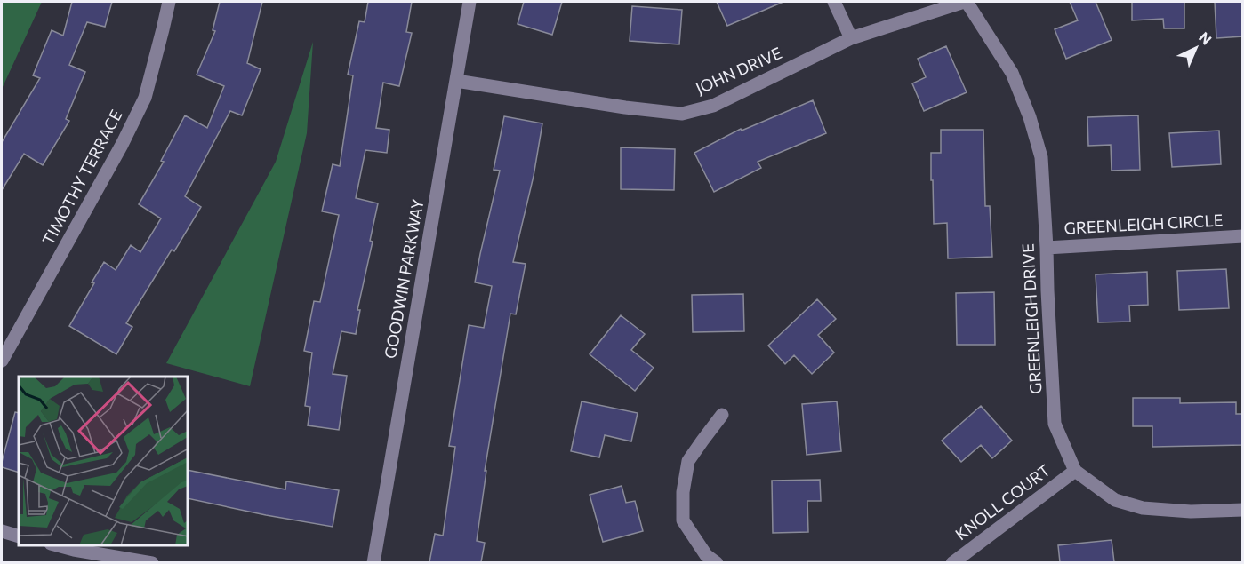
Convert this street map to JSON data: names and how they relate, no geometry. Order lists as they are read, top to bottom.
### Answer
{
  "streets": {
    "street": [
      "JOHN DRIVE",
      "TIMOTHY TERRACE",
      "GREENLEIGH CIRCLE",
      "GOODWIN PARKWAY",
      "GREENLEIGH DRIVE",
      "KNOLL COURT"
    ]
  },
  "crossings": [
    ["JOHN DRIVE", "GOODWIN PARKWAY"],
    ["JOHN DRIVE", "GREENLEIGH DRIVE"],
    ["GREENLEIGH CIRCLE", "GREENLEIGH DRIVE"],
    ["GREENLEIGH DRIVE", "KNOLL COURT"]
  ],
  "north": "top right"
}
